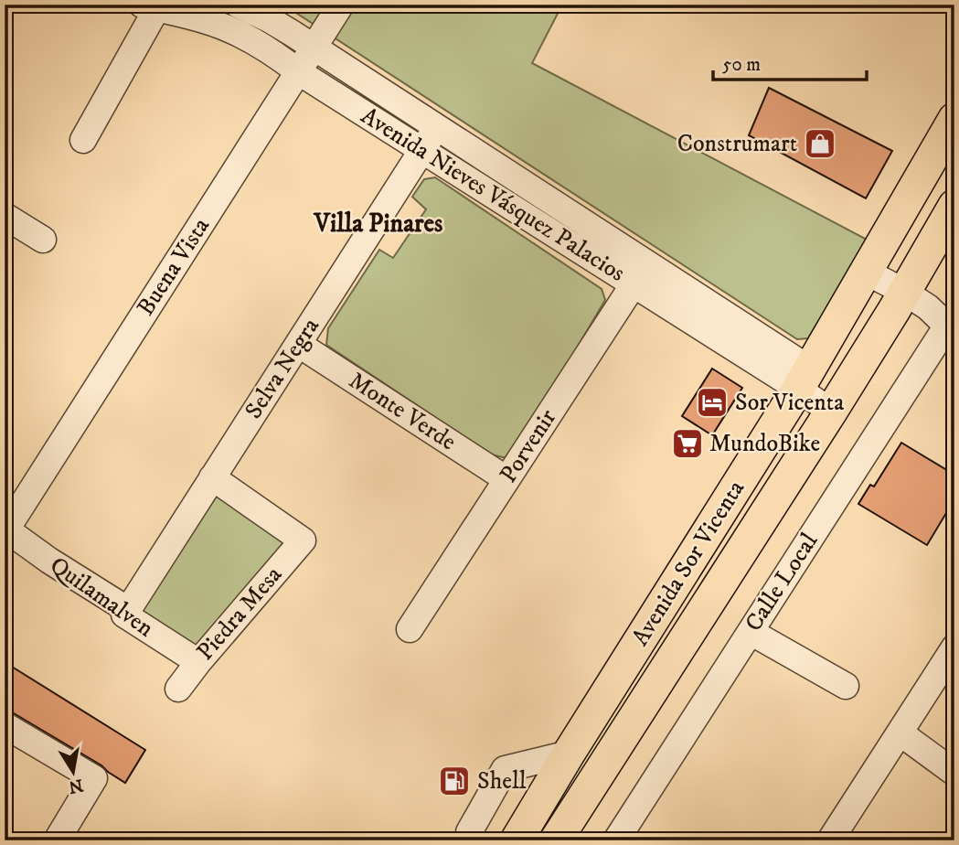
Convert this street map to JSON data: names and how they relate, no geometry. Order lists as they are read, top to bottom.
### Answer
{
  "streets": {
    "main road": ["Avenida Sor Vicenta"],
    "street": [
      "Avenida Nieves Vásquez Palacios",
      "Buena Vista",
      "Selva Negra",
      "Monte Verde",
      "Porvenir",
      "Calle Local",
      "Quilamalven",
      "Piedra Mesa"
    ]
  },
  "crossings": [
    ["Avenida Nieves Vásquez Palacios", "Buena Vista"],
    ["Avenida Nieves Vásquez Palacios", "Selva Negra"],
    ["Avenida Nieves Vásquez Palacios", "Porvenir"],
    ["Avenida Nieves Vásquez Palacios", "Avenida Sor Vicenta"],
    ["Buena Vista", "Quilamalven"],
    ["Selva Negra", "Monte Verde"],
    ["Selva Negra", "Quilamalven"],
    ["Selva Negra", "Piedra Mesa"],
    ["Monte Verde", "Porvenir"],
    ["Quilamalven", "Piedra Mesa"]
  ],
  "districts": ["Villa Pinares"],
  "places": {
    "shop": ["Construmart"],
    "hotel": ["Sor Vicenta"],
    "supermarket": ["MundoBike"],
    "fuel station": ["Shell"]
  },
  "scale_bar": "50 m",
  "north": "bottom"
}
